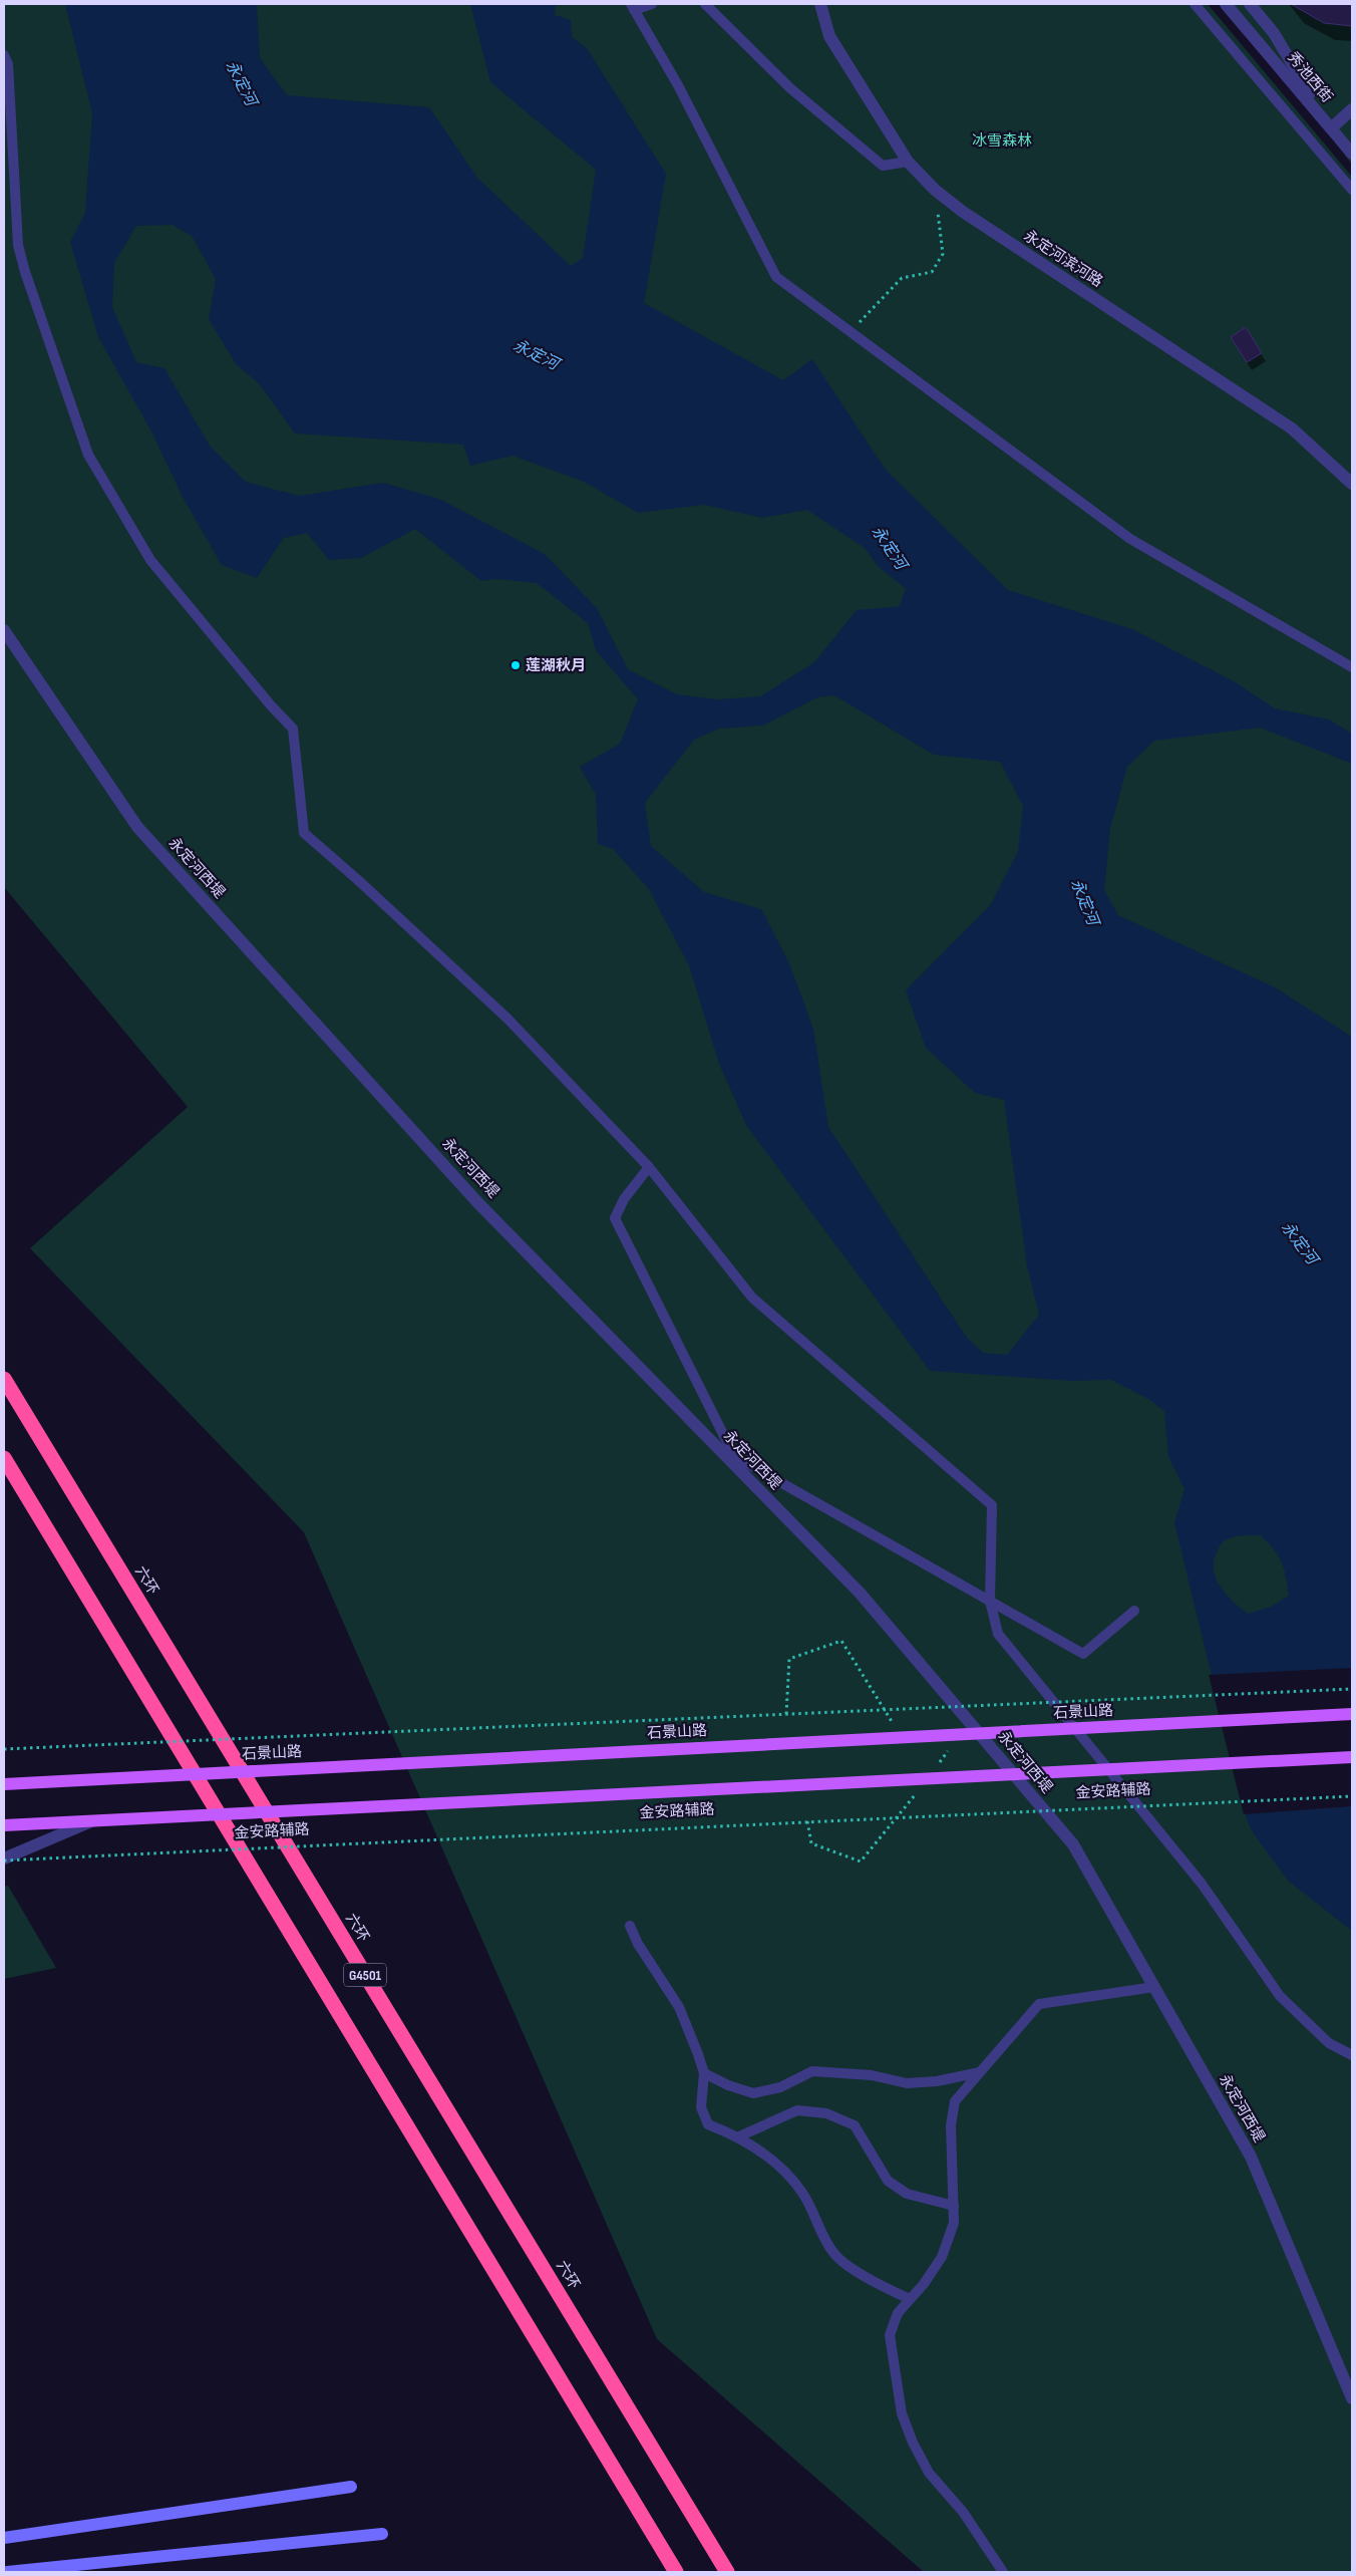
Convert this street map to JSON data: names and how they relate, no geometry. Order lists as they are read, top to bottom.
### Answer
{
  "streets": {
    "highway": ["六环", "G4501"],
    "main road": ["石景山路"],
    "street": ["秀池西街", "永定河滨河路", "永定河西堤"],
    "path": ["金安路辅路"]
  },
  "water": ["永定河"],
  "parks": ["冰雪森林"],
  "places": ["莲湖秋月"]
}
